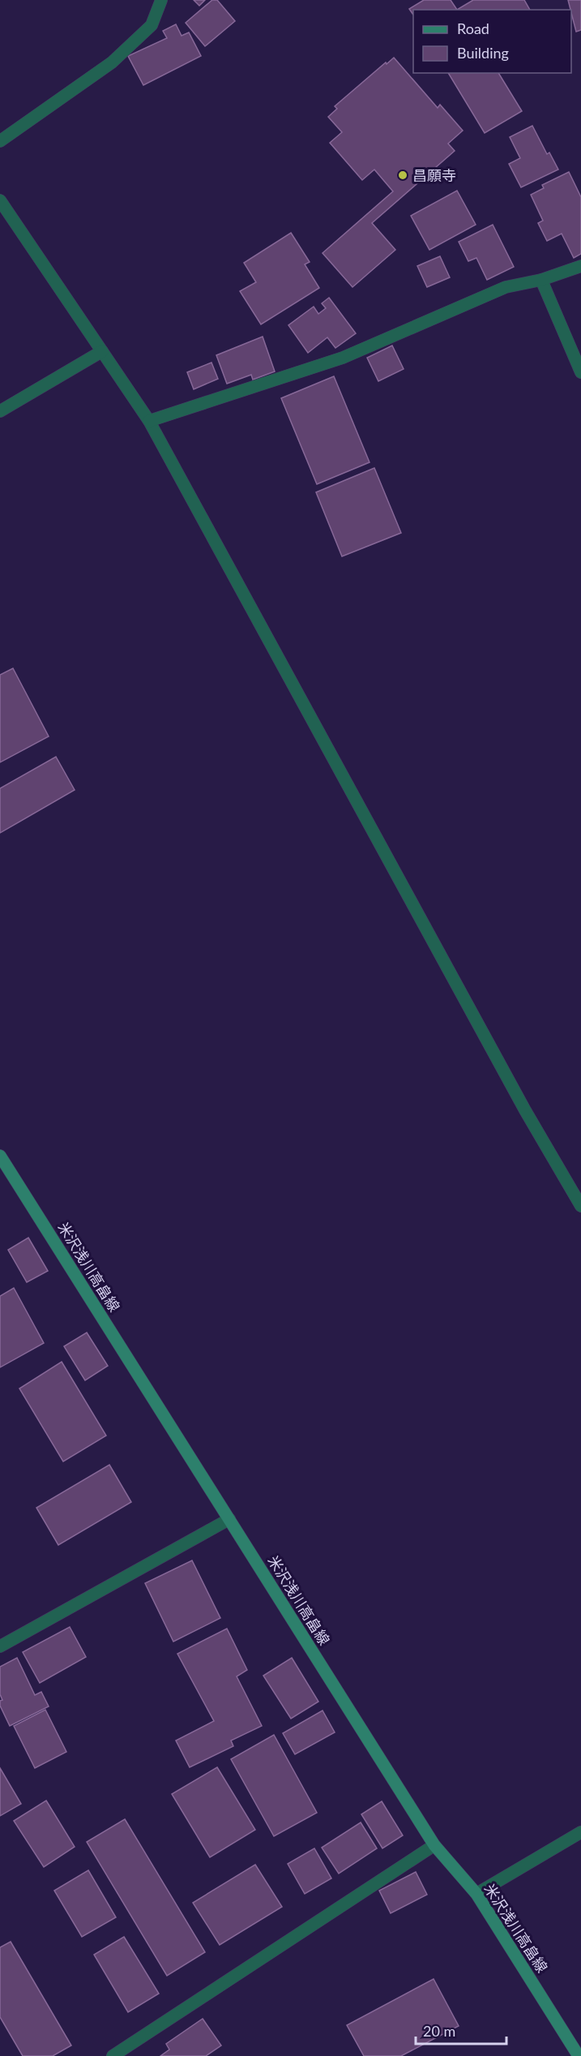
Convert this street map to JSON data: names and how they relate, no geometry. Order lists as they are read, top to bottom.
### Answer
{
  "streets": {
    "main road": ["米沢浅川高畠線"]
  },
  "places": ["昌願寺"],
  "legend": ["Road", "Building"],
  "scale_bar": "20 m"
}
